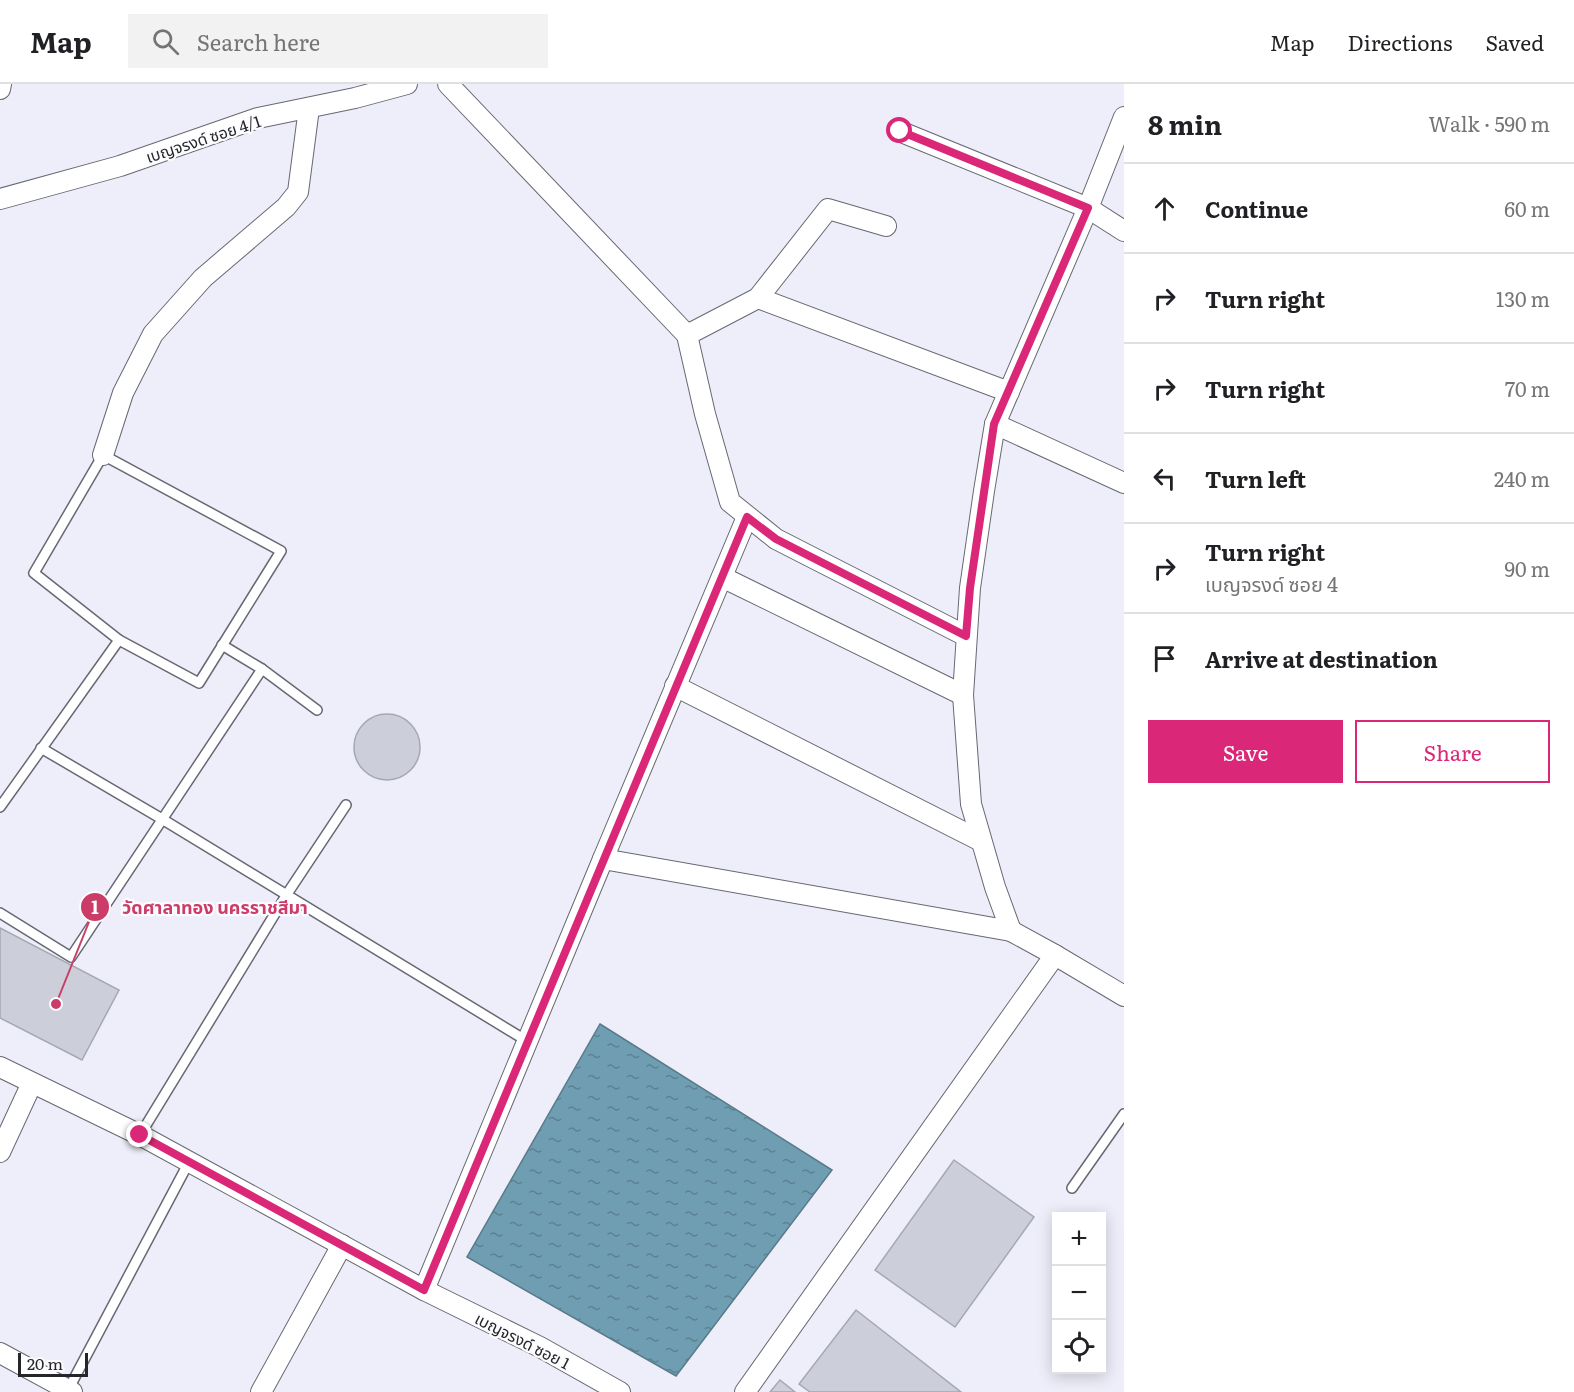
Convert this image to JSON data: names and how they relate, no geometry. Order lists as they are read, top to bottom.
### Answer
{
  "streets": {
    "street": ["เบญจรงด์ ซอย 4/1", "เบญจรงด์ ซอย 1"]
  },
  "places": ["วัดศาลาทอง นครราชสีมา"],
  "scale_bar": "20 m",
  "page": {
    "header": "Map",
    "search": "Search here",
    "nav": ["Map", "Directions", "Saved"],
    "heading": ["8 min", "Walk · 590 m"],
    "list": [
      ["Continue", "60 m"],
      ["Turn right", "130 m"],
      ["Turn right", "70 m"],
      ["Turn left", "240 m"],
      ["Turn right", "เบญจรงด์ ซอย 4", "90 m"],
      "Arrive at destination"
    ],
    "buttons": ["Save", "Share"],
    "map_buttons": ["+", "−"],
    "scale": "20 m"
  }
}
